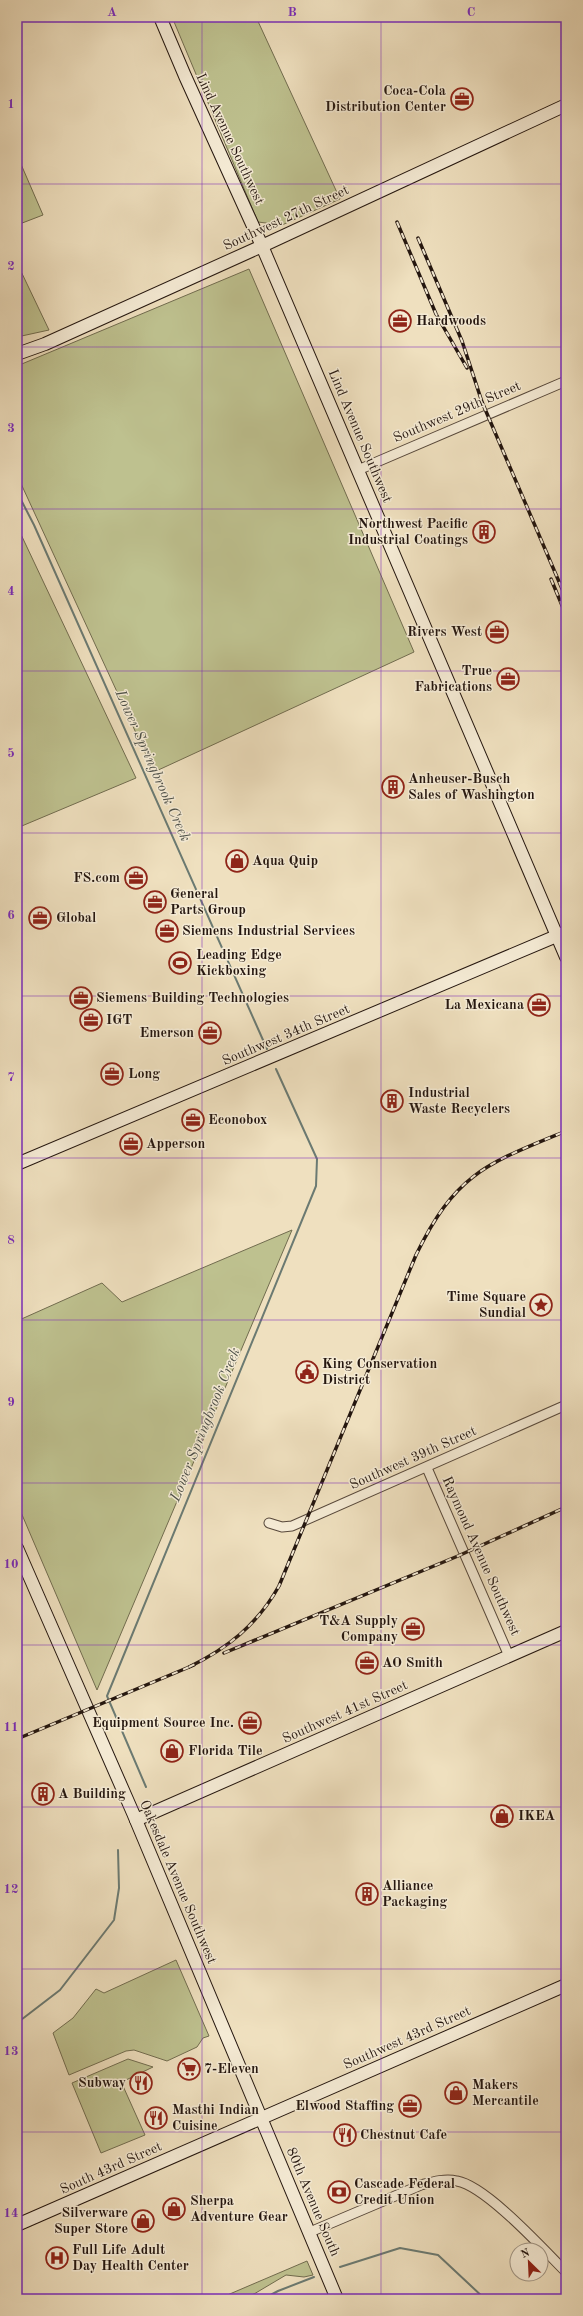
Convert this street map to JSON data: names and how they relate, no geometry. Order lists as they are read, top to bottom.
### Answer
{
  "streets": {
    "main road": [
      "Lind Avenue Southwest",
      "Southwest 27th Street",
      "Southwest 34th Street",
      "Southwest 41st Street",
      "Oakesdale Avenue Southwest",
      "Southwest 43rd Street",
      "South 43rd Street",
      "80th Avenue South"
    ],
    "street": ["Southwest 29th Street", "Southwest 39th Street", "Raymond Avenue Southwest"]
  },
  "crossings": [
    ["Lind Avenue Southwest", "Southwest 27th Street"],
    ["Lind Avenue Southwest", "Southwest 29th Street"],
    ["Lind Avenue Southwest", "Southwest 34th Street"],
    ["Southwest 39th Street", "Raymond Avenue Southwest"],
    ["Raymond Avenue Southwest", "Southwest 41st Street"],
    ["Southwest 41st Street", "Oakesdale Avenue Southwest"],
    ["Oakesdale Avenue Southwest", "Southwest 43rd Street"],
    ["Oakesdale Avenue Southwest", "South 43rd Street"],
    ["Oakesdale Avenue Southwest", "80th Avenue South"],
    ["Southwest 43rd Street", "South 43rd Street"],
    ["Southwest 43rd Street", "80th Avenue South"],
    ["South 43rd Street", "80th Avenue South"]
  ],
  "water": ["Lower Springbrook Creek"],
  "places": {
    "office": [
      "Coca-Cola Distribution Center",
      "Hardwoods",
      "Rivers West",
      "True Fabrications",
      "FS.com",
      "General Parts Group",
      "Global",
      "Siemens Industrial Services",
      "Siemens Building Technologies",
      "La Mexicana",
      "IGT",
      "Emerson",
      "Long",
      "Econobox",
      "Apperson",
      "T&A Supply Company",
      "AO Smith",
      "Equipment Source Inc.",
      "Elwood Staffing"
    ],
    "building": [
      "Northwest Pacific Industrial Coatings",
      "Anheuser-Busch Sales of Washington",
      "Industrial Waste Recyclers",
      "A Building",
      "Alliance Packaging"
    ],
    "shop": [
      "Aqua Quip",
      "Florida Tile",
      "IKEA",
      "Makers Mercantile",
      "Sherpa Adventure Gear",
      "Silverware Super Store"
    ],
    "sports": ["Leading Edge Kickboxing"],
    "place": ["Time Square Sundial"],
    "public building": ["King Conservation District"],
    "supermarket": ["7-Eleven"],
    "restaurant": ["Subway", "Masthi Indian Cuisine", "Chestnut Cafe"],
    "bank": ["Cascade Federal Credit Union"],
    "hospital": ["Full Life Adult Day Health Center"]
  },
  "north": "top left",
  "grid": {
    "columns": ["A", "B", "C"],
    "rows": [
      "1",
      "2",
      "3",
      "4",
      "5",
      "6",
      "7",
      "8",
      "9",
      "10",
      "11",
      "12",
      "13",
      "14"
    ]
  }
}
